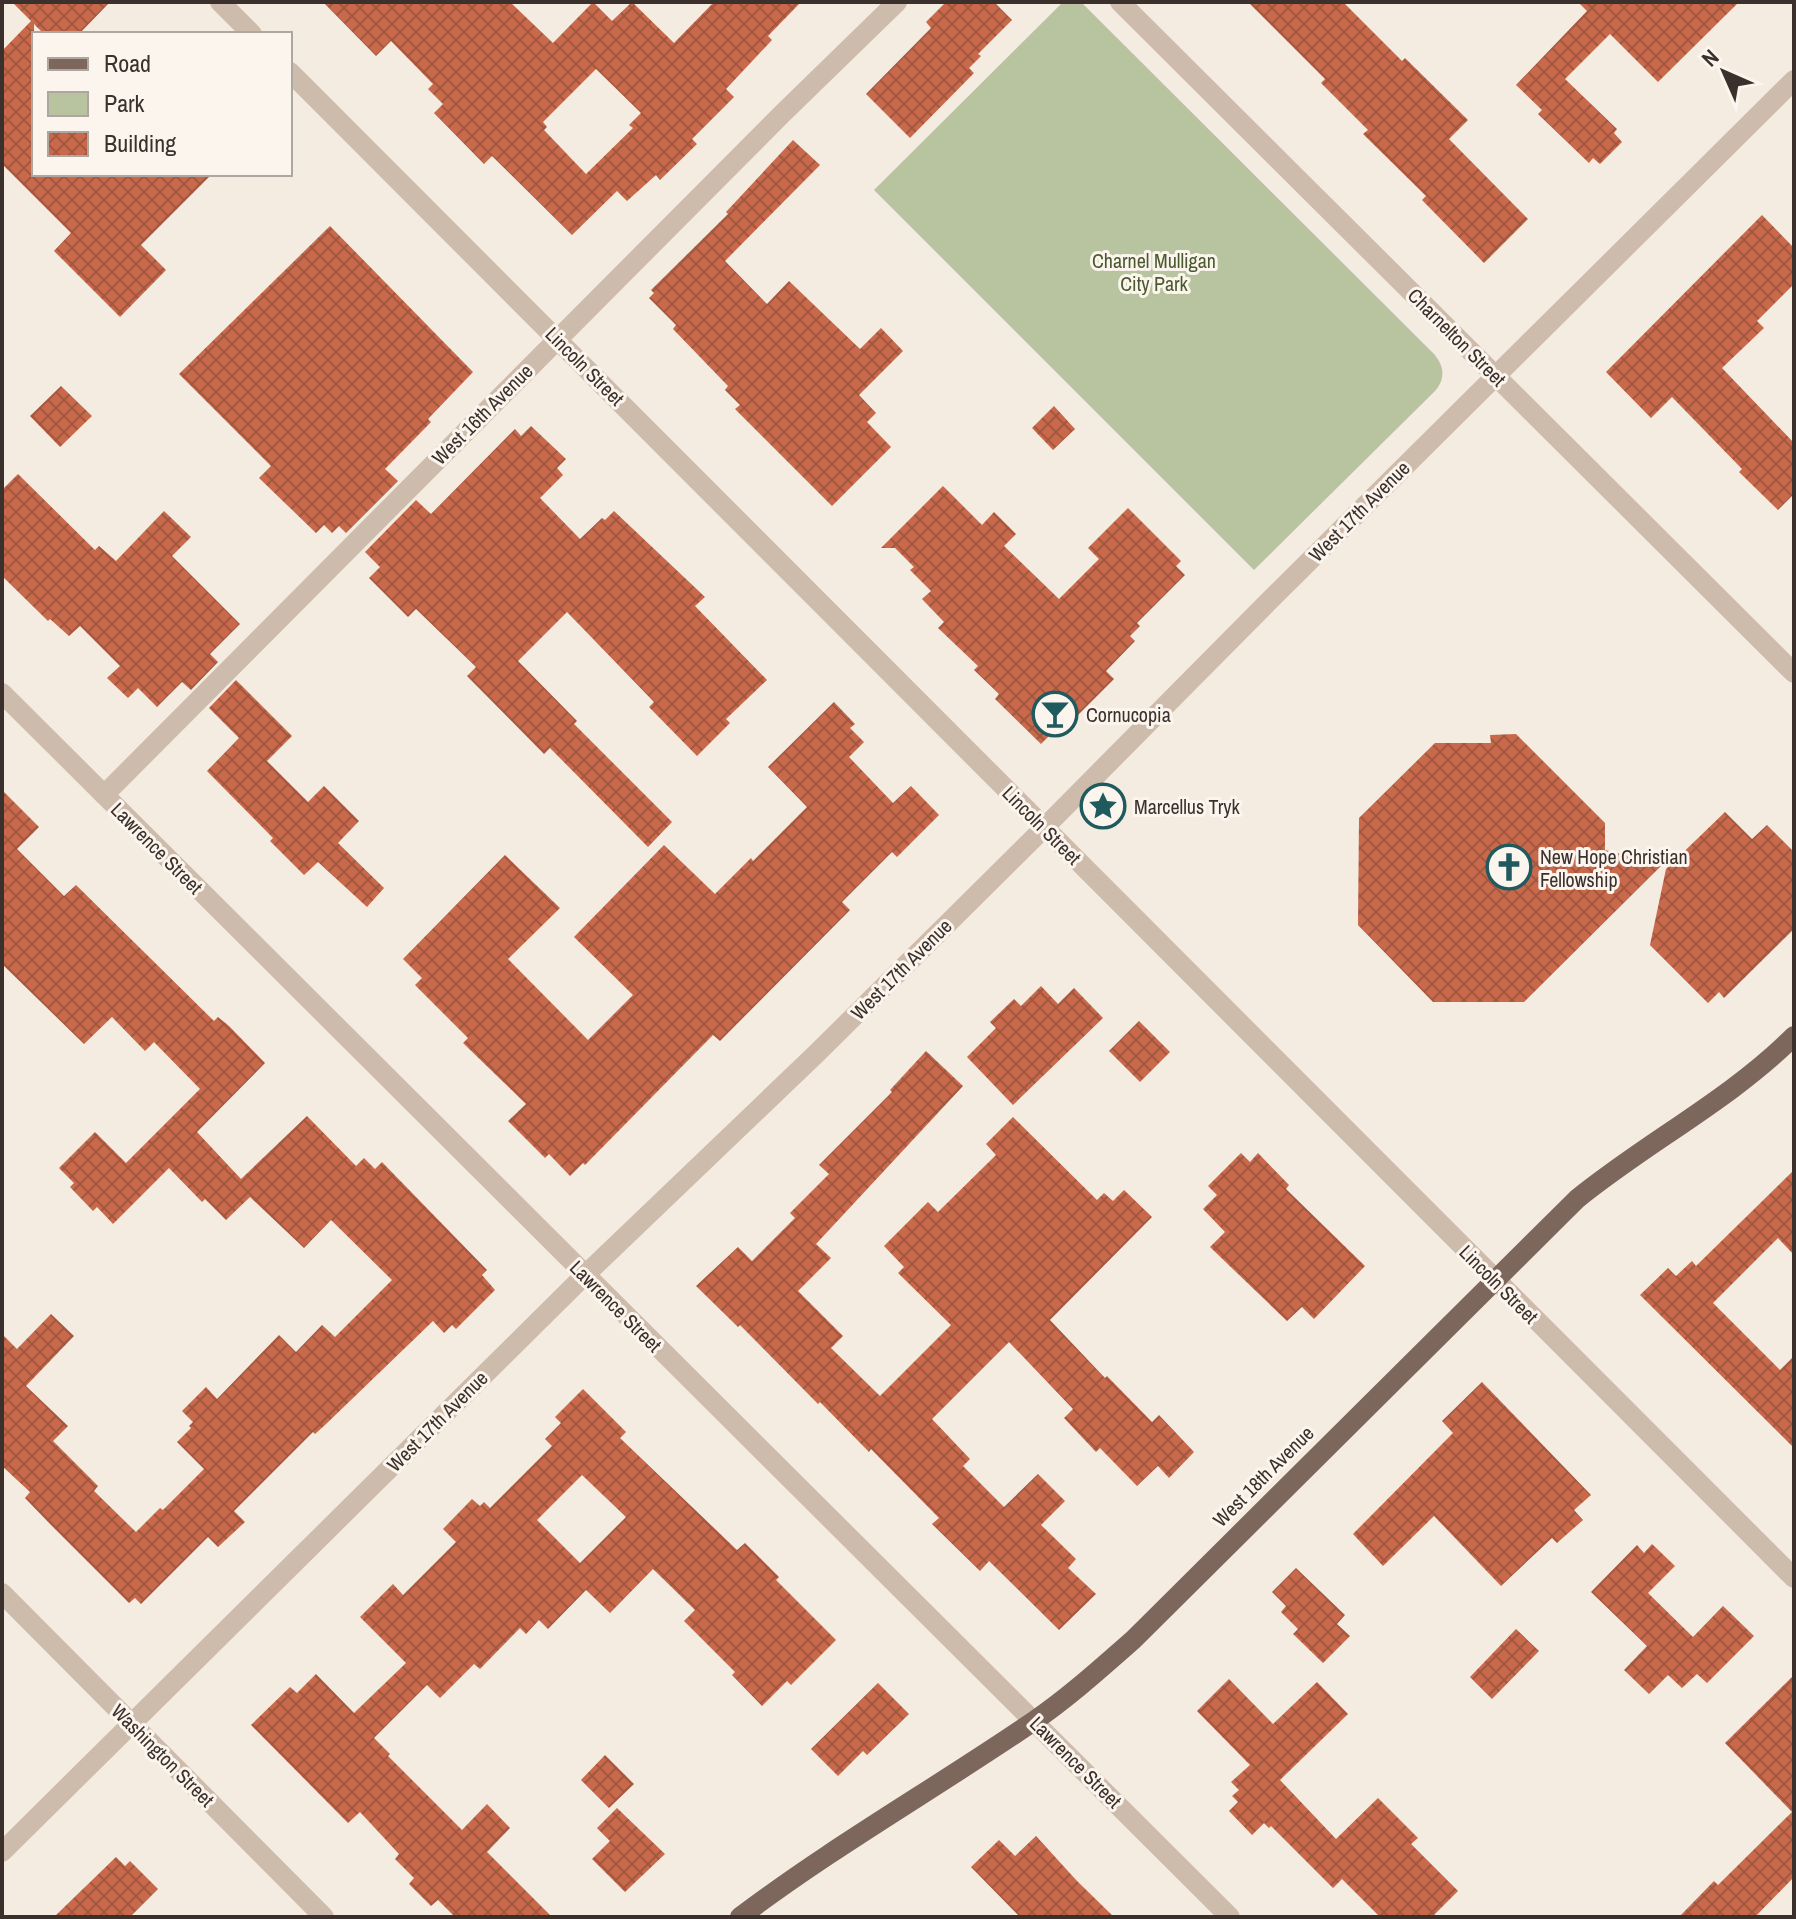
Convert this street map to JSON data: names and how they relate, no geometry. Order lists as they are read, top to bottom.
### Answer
{
  "streets": {
    "main road": ["West 18th Avenue"],
    "street": [
      "Charnelton Street",
      "Lincoln Street",
      "West 16th Avenue",
      "West 17th Avenue",
      "Lawrence Street",
      "Washington Street"
    ]
  },
  "crossings": [
    ["Charnelton Street", "West 17th Avenue"],
    ["Lincoln Street", "West 16th Avenue"],
    ["Lincoln Street", "West 17th Avenue"],
    ["Lincoln Street", "West 18th Avenue"],
    ["West 16th Avenue", "Lawrence Street"],
    ["West 17th Avenue", "Lawrence Street"],
    ["West 17th Avenue", "Washington Street"],
    ["Lawrence Street", "West 18th Avenue"]
  ],
  "parks": ["Charnel Mulligan City Park"],
  "places": {
    "bar": ["Cornucopia"],
    "place": ["Marcellus Tryk"],
    "church": ["New Hope Christian Fellowship"]
  },
  "legend": ["Road", "Park", "Building"],
  "north": "top left"
}
